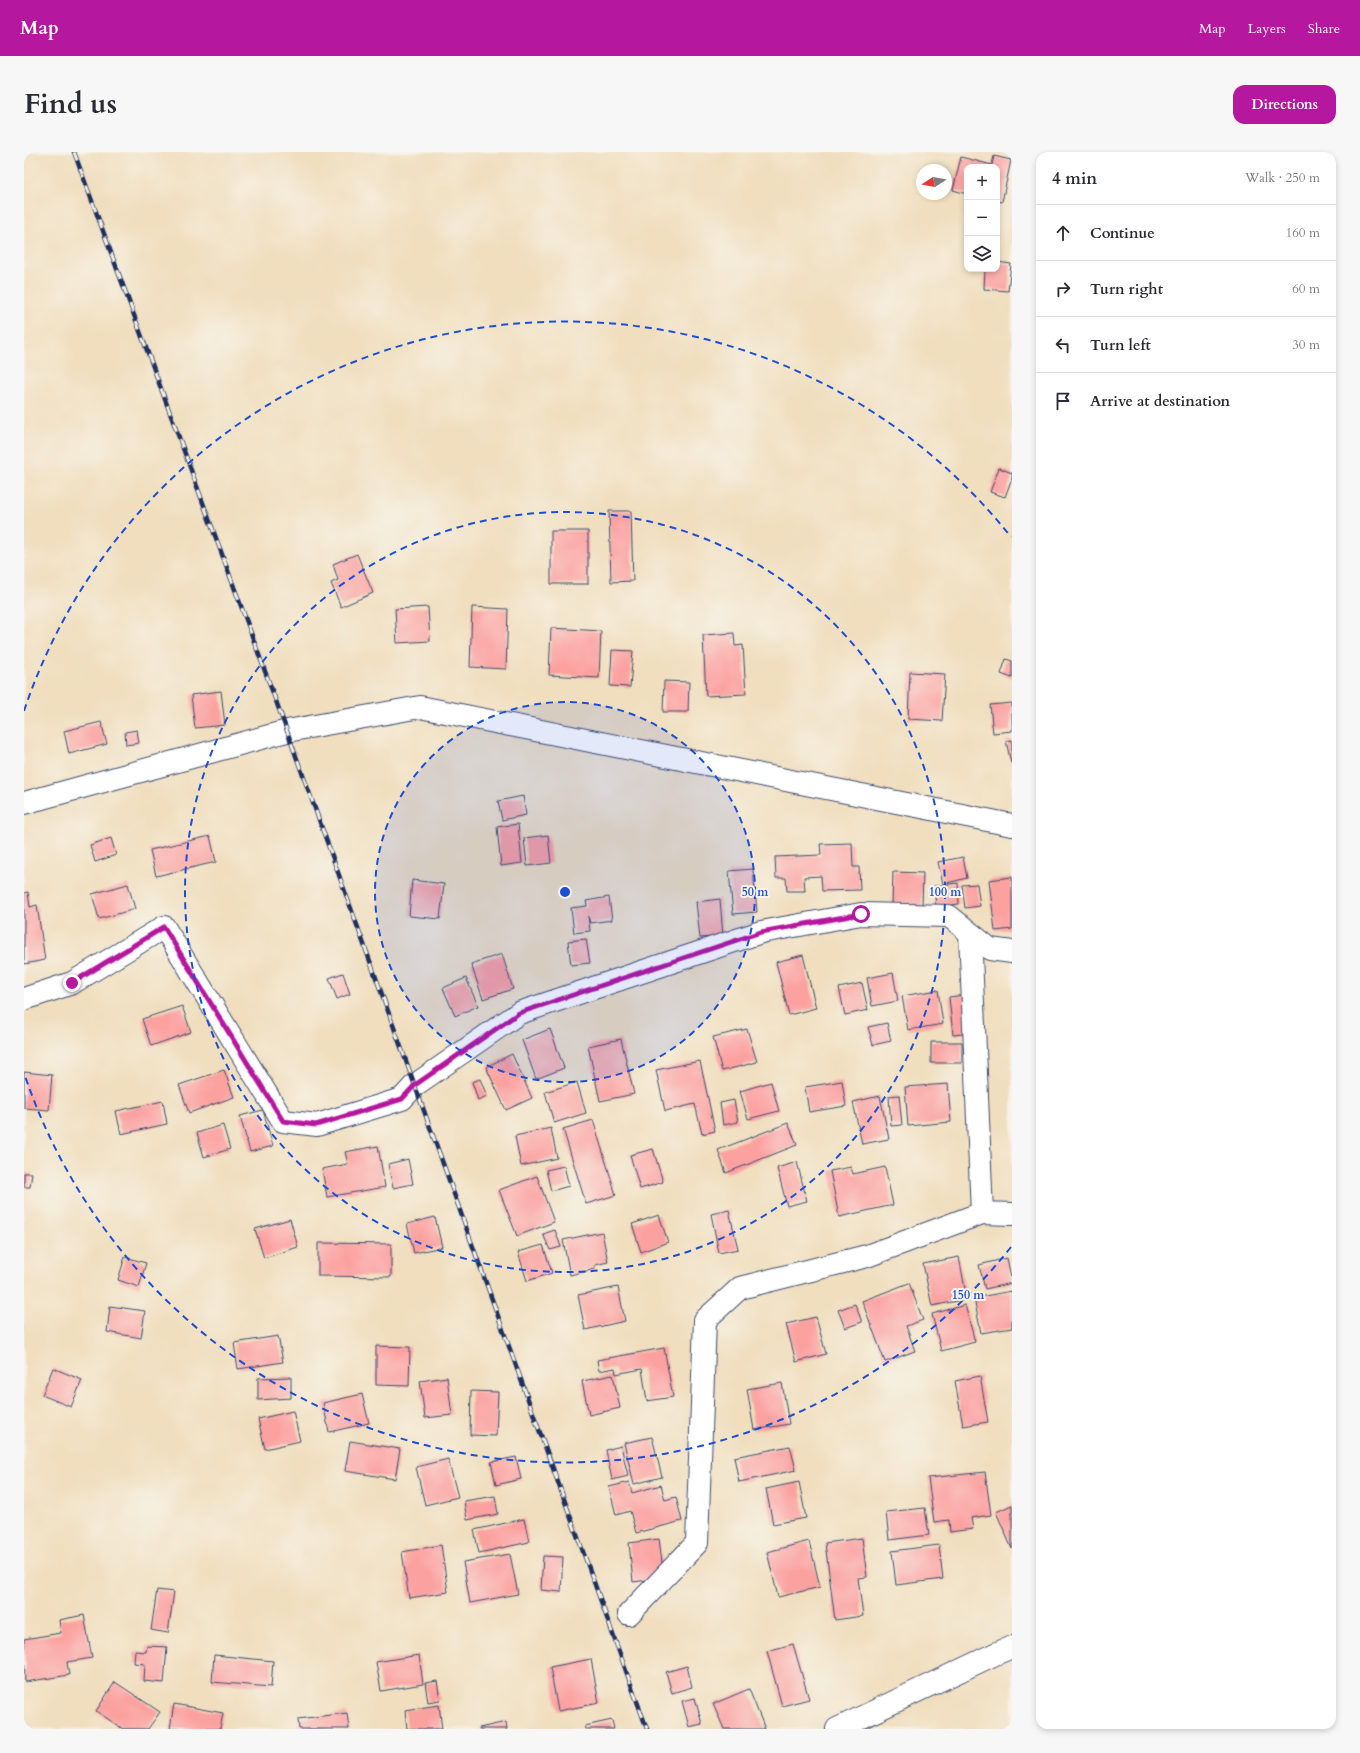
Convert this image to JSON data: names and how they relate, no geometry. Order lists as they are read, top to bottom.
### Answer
{
  "north": "left",
  "page": {
    "header": "Map",
    "nav": ["Map", "Layers", "Share"],
    "title": "Find us",
    "buttons": "Directions",
    "heading": ["4 min", "Walk · 250 m"],
    "map_buttons": ["+", "−"],
    "list": [
      ["Continue", "160 m"],
      ["Turn right", "60 m"],
      ["Turn left", "30 m"],
      "Arrive at destination"
    ]
  },
  "rings": ["50 m", "100 m", "150 m"]
}
